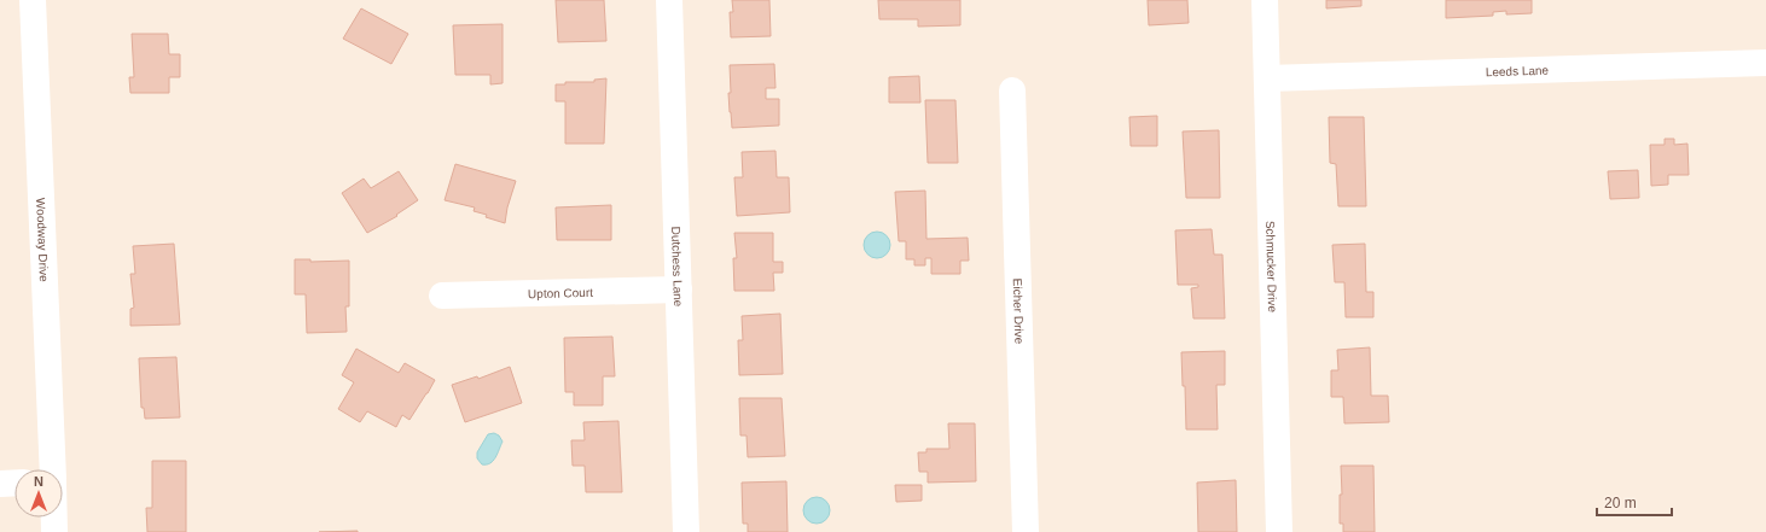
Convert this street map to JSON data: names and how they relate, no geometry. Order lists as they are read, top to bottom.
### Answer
{
  "streets": {
    "street": [
      "Leeds Lane",
      "Woodway Drive",
      "Dutchess Lane",
      "Schmucker Drive",
      "Upton Court",
      "Eicher Drive"
    ]
  },
  "crossings": [
    ["Leeds Lane", "Schmucker Drive"],
    ["Dutchess Lane", "Upton Court"]
  ],
  "scale_bar": "20 m",
  "north": "top"
}
